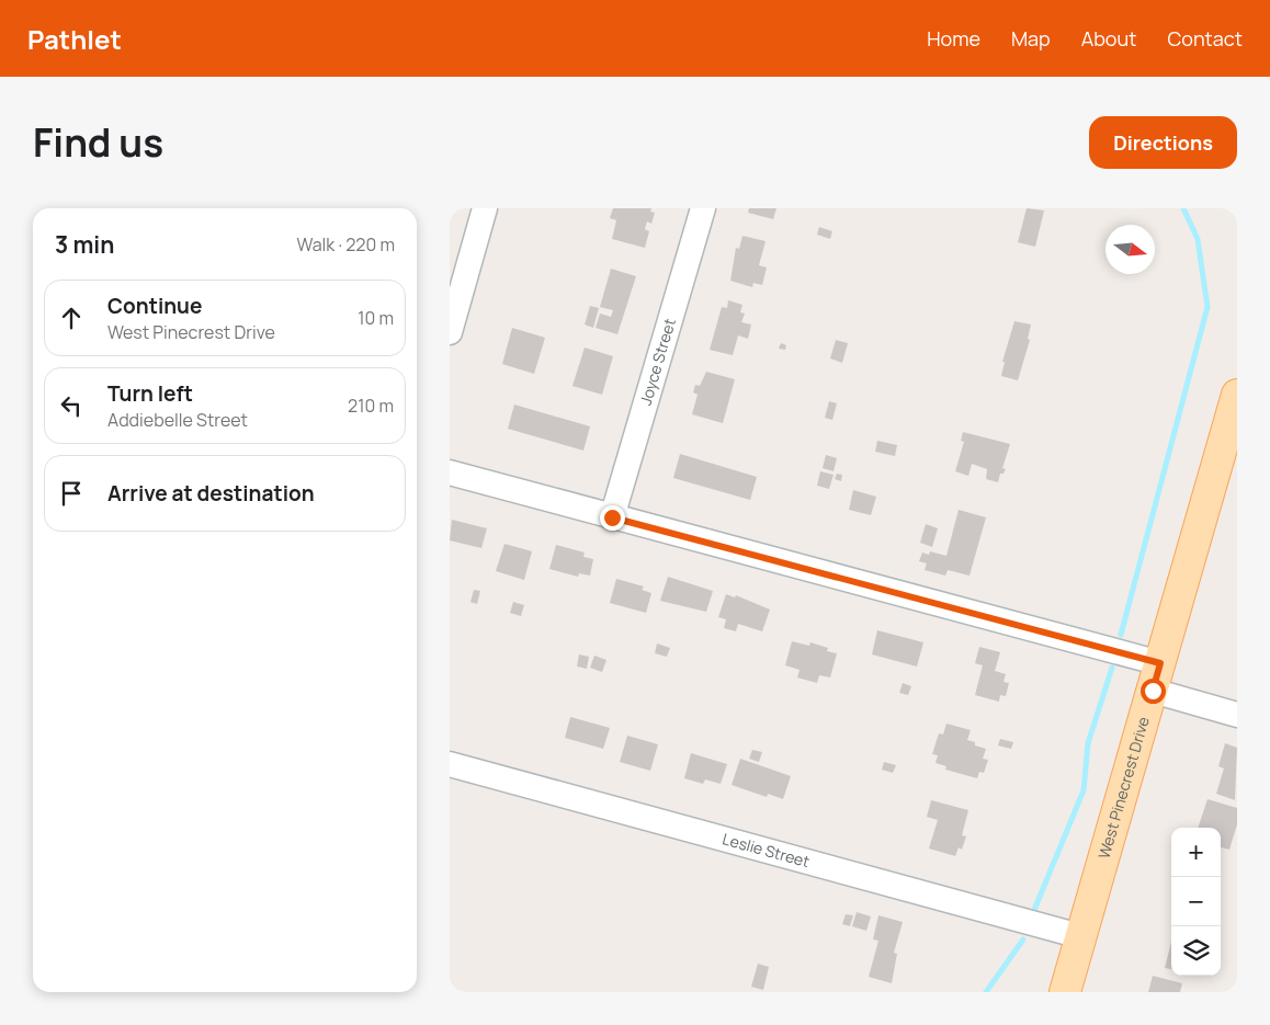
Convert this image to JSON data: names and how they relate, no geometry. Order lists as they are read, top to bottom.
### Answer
{
  "streets": {
    "main road": ["West Pinecrest Drive"],
    "street": ["Joyce Street", "Leslie Street"]
  },
  "crossings": [
    ["West Pinecrest Drive", "Leslie Street"]
  ],
  "north": "right",
  "page": {
    "header": "Pathlet",
    "nav": [
      "Home",
      "Map",
      "About",
      "Contact"
    ],
    "title": "Find us",
    "buttons": "Directions",
    "heading": ["3 min", "Walk · 220 m"],
    "list": [
      ["Continue", "West Pinecrest Drive", "10 m"],
      ["Turn left", "Addiebelle Street", "210 m"],
      "Arrive at destination"
    ],
    "map_buttons": ["+", "−"]
  }
}
